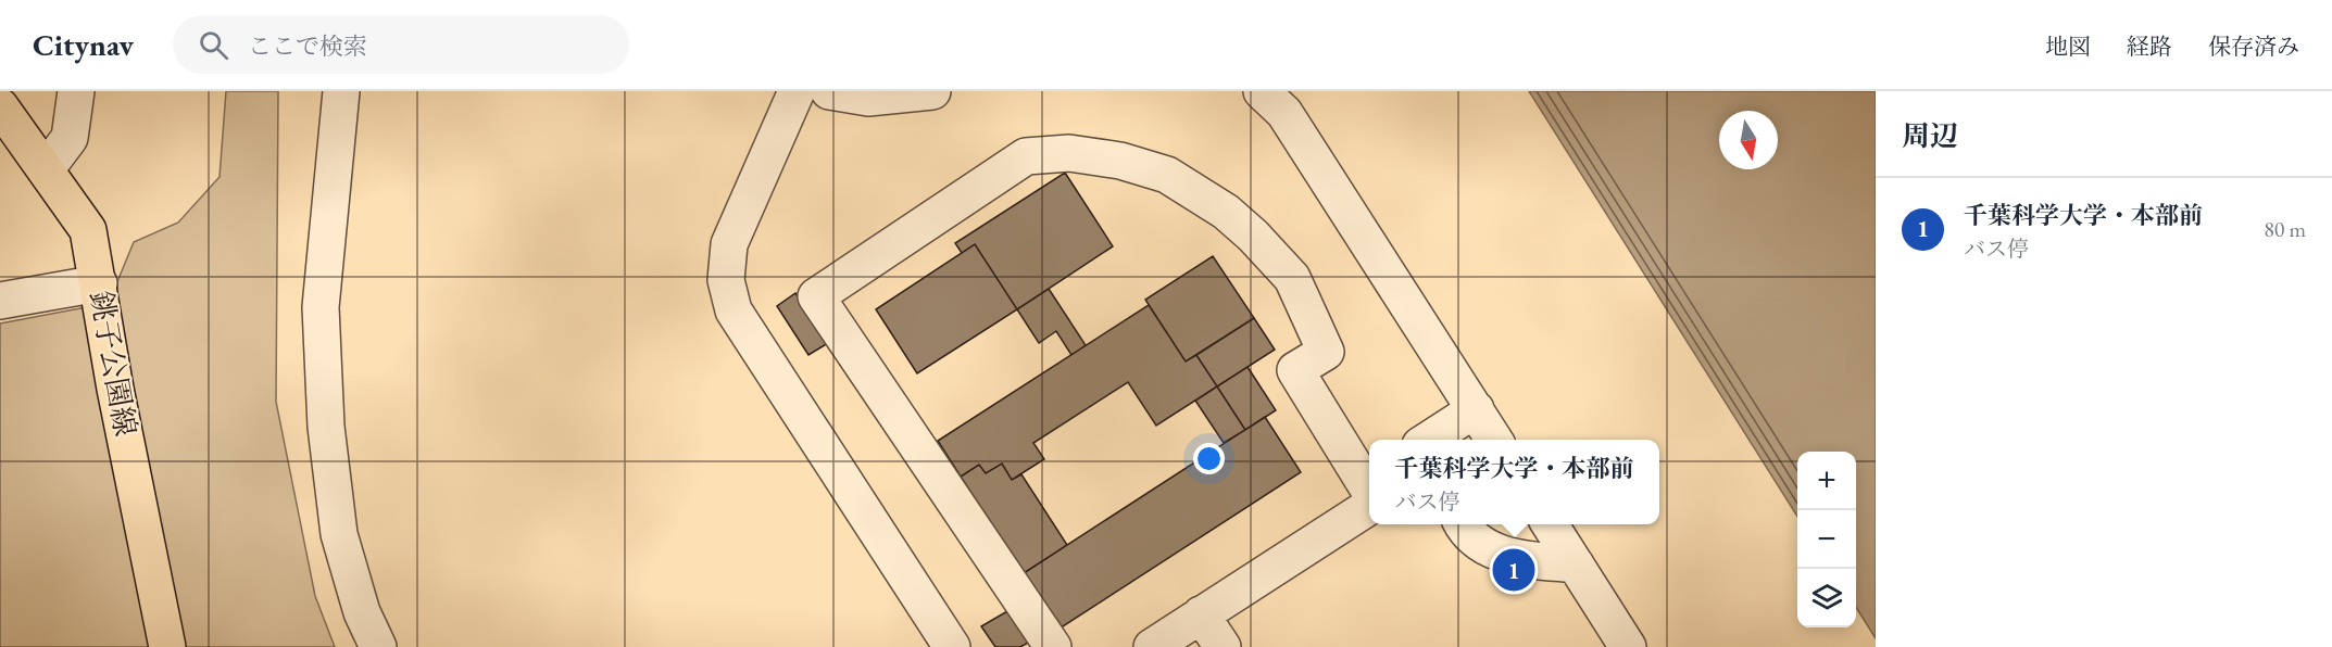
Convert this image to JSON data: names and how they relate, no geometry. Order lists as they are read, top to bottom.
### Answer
{
  "streets": {
    "main road": ["銚子公園線"]
  },
  "north": "bottom",
  "page": {
    "header": "Citynav",
    "search": "ここで検索",
    "nav": ["地図", "経路", "保存済み"],
    "heading": "周辺",
    "list": [
      {
        "mark": "1",
        "name": "千葉科学大学・本部前",
        "note": "バス停",
        "value": "80 m"
      }
    ],
    "popup": ["千葉科学大学・本部前", "バス停"],
    "map_buttons": ["+", "−"],
    "pins": "1"
  }
}
